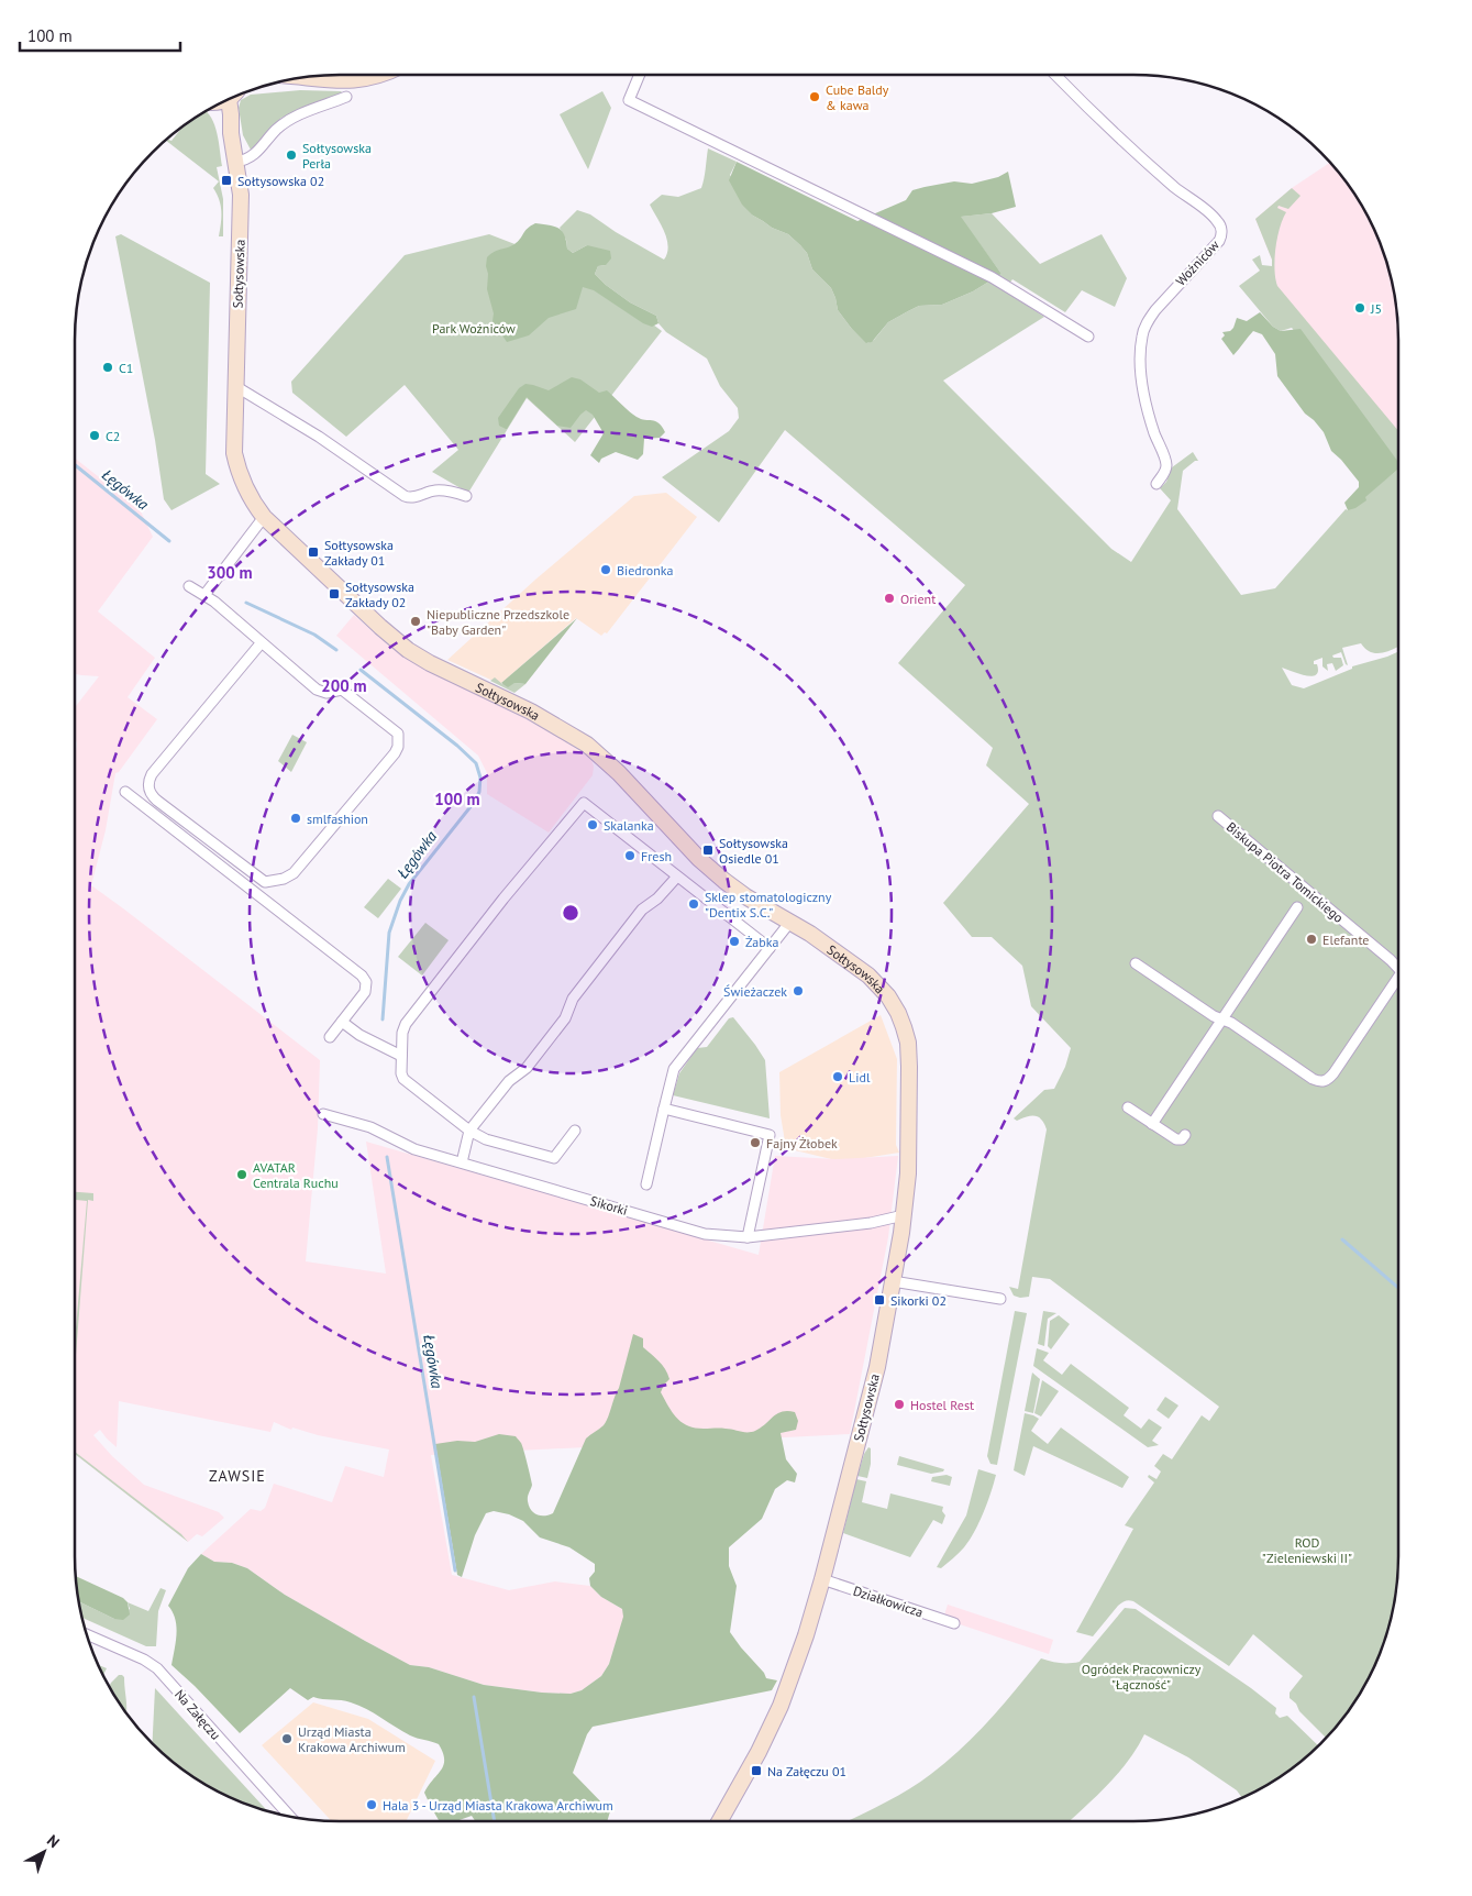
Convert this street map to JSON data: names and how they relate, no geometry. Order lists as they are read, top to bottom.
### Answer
{
  "streets": {
    "street": [
      "Woźniców",
      "Sołtysowska",
      "Biskupa Piotra Tomickiego",
      "Sikorki",
      "Działkowicza",
      "Na Załęczu"
    ]
  },
  "crossings": [
    ["Sołtysowska", "Sikorki"],
    ["Sołtysowska", "Działkowicza"]
  ],
  "districts": ["ZAWSIE"],
  "water": ["Łęgówka"],
  "parks": ["Park Woźniców", "ROD \"Zieleniewski II\"", "Ogródek Pracowniczy \"Łączność\""],
  "places": {
    "other": [
      "Cube Baldy & kawa",
      "Sołtysowska Perła",
      "J5",
      "C1",
      "C2",
      "Biedronka",
      "Orient",
      "Niepubliczne Przedszkole \"Baby Garden\"",
      "smlfashion",
      "Skalanka",
      "Fresh",
      "Sklep stomatologiczny \"Dentix S.C.\"",
      "Elefante",
      "Żabka",
      "Świeżaczek",
      "Lidl",
      "Fajny Żłobek",
      "AVATAR Centrala Ruchu",
      "Hostel Rest",
      "Urząd Miasta Krakowa Archiwum",
      "Hala 3 - Urząd Miasta Krakowa Archiwum"
    ],
    "transit": [
      "Sołtysowska 02",
      "Sołtysowska Zakłady 01",
      "Sołtysowska Zakłady 02",
      "Sołtysowska Osiedle 01",
      "Sikorki 02",
      "Na Załęczu 01"
    ]
  },
  "scale_bar": "100 m",
  "north": "top right",
  "rings": ["300 m", "200 m", "100 m"]
}
